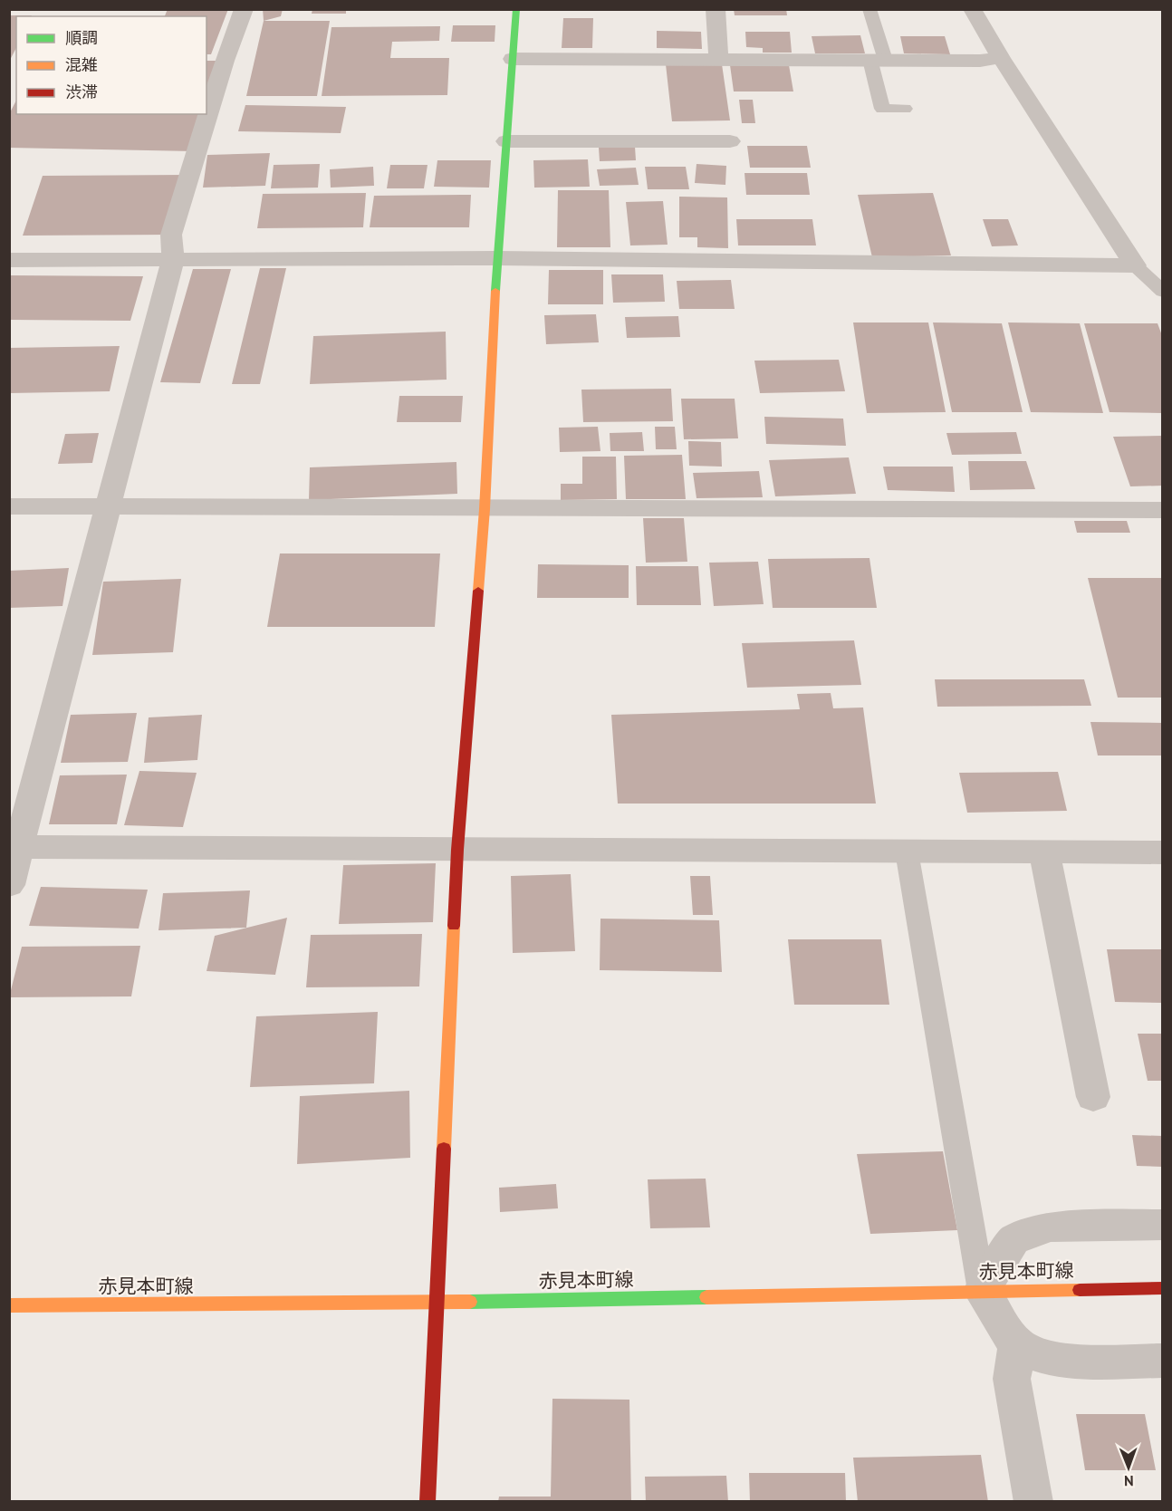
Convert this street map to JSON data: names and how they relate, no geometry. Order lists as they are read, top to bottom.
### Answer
{
  "streets": {
    "street": ["赤見本町線"]
  },
  "legend": ["順調", "混雑", "渋滞"],
  "north": "bottom"
}
